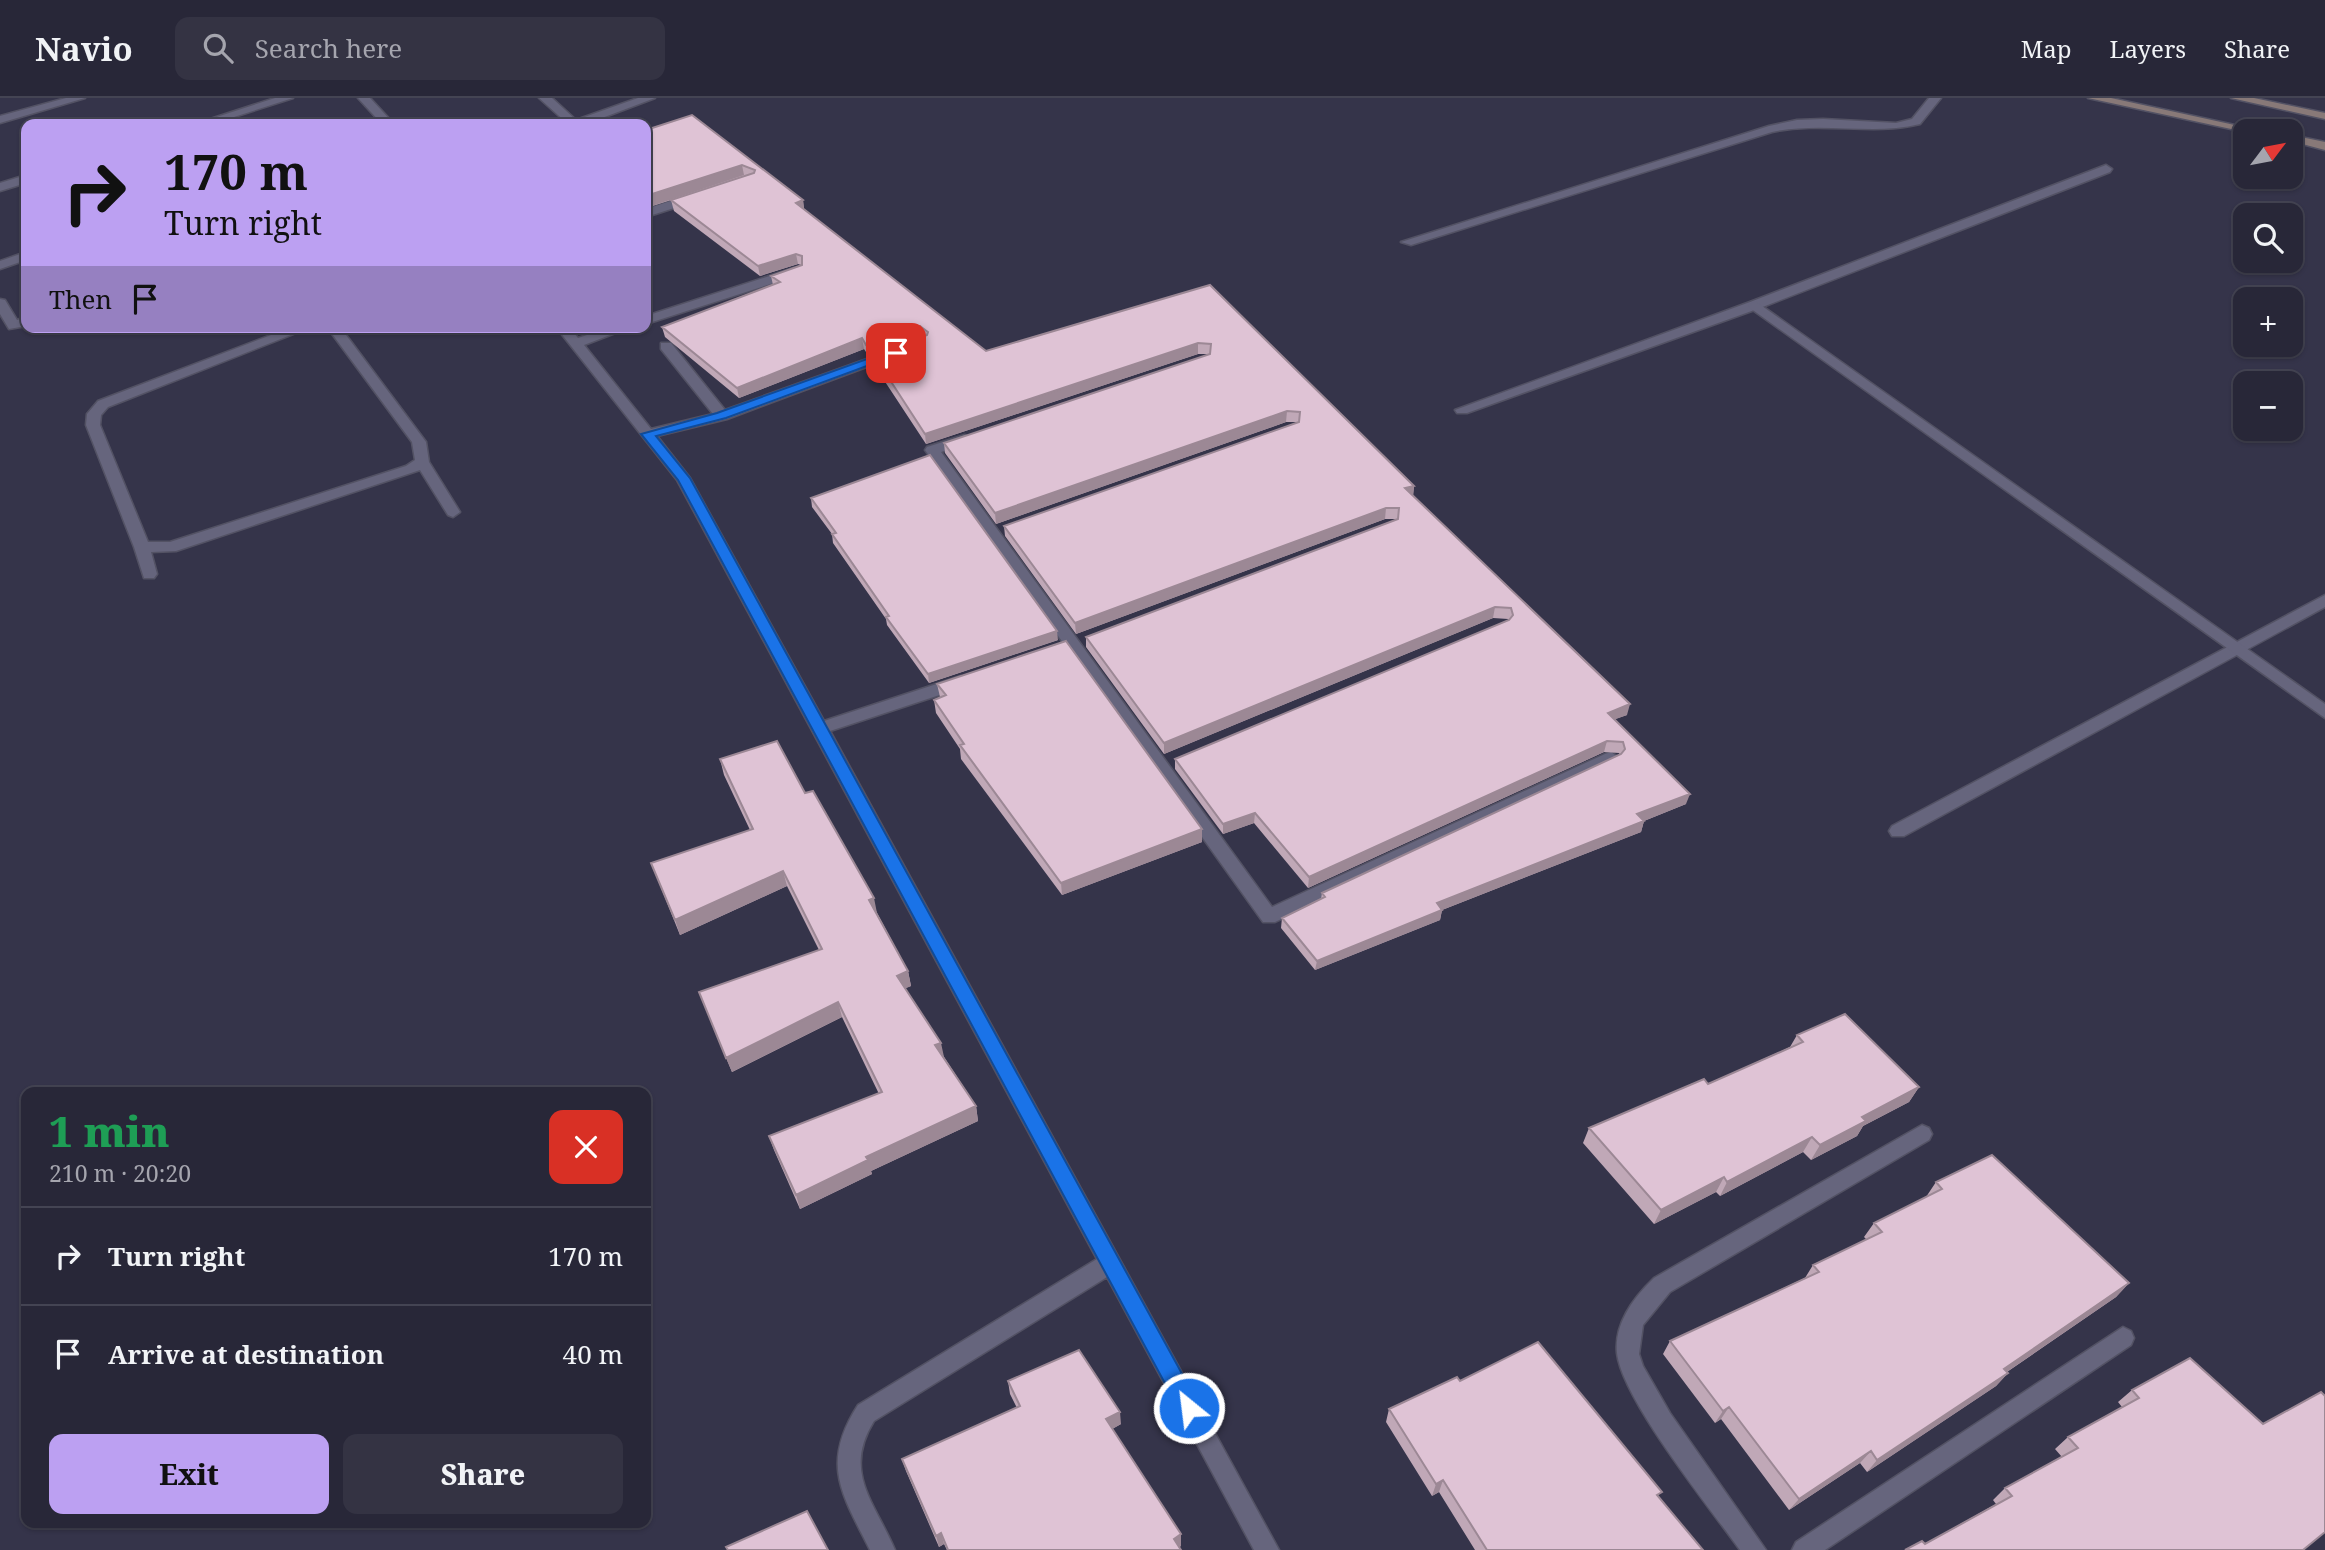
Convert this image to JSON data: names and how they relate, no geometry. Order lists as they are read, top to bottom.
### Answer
{
  "north": "top right",
  "page": {
    "header": "Navio",
    "search": "Search here",
    "nav": ["Map", "Layers", "Share"],
    "map_buttons": ["+", "−"],
    "turn": ["170 m", "Turn right"],
    "then": "Then",
    "heading": ["1 min", "210 m · 20:20"],
    "list": [
      {
        "name": "Turn right",
        "value": "170 m"
      },
      {
        "name": "Arrive at destination",
        "value": "40 m"
      }
    ],
    "buttons": ["Exit", "Share"]
  }
}
